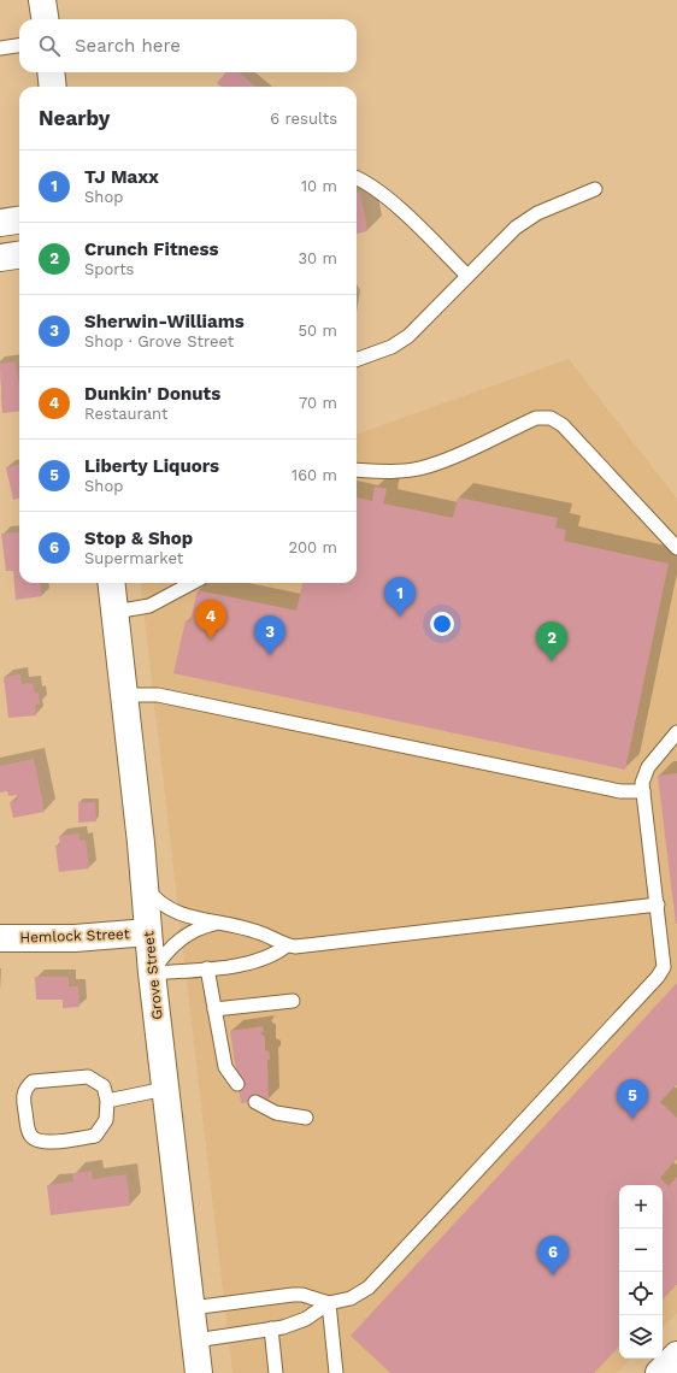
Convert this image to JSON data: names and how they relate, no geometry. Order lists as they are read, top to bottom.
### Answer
{
  "streets": {
    "main road": ["Hemlock Street", "Grove Street"]
  },
  "crossings": [
    ["Hemlock Street", "Grove Street"]
  ],
  "page": {
    "search": "Search here",
    "heading": ["Nearby", "6 results"],
    "list": [
      {
        "mark": "1",
        "name": "TJ Maxx",
        "note": "Shop",
        "value": "10 m"
      },
      {
        "mark": "2",
        "name": "Crunch Fitness",
        "note": "Sports",
        "value": "30 m"
      },
      {
        "mark": "3",
        "name": "Sherwin-Williams",
        "note": "Shop · Grove Street",
        "value": "50 m"
      },
      {
        "mark": "4",
        "name": "Dunkin' Donuts",
        "note": "Restaurant",
        "value": "70 m"
      },
      {
        "mark": "5",
        "name": "Liberty Liquors",
        "note": "Shop",
        "value": "160 m"
      },
      {
        "mark": "6",
        "name": "Stop & Shop",
        "note": "Supermarket",
        "value": "200 m"
      }
    ],
    "pins": [
      "1",
      "4",
      "3",
      "2",
      "5",
      "6"
    ],
    "map_buttons": ["+", "−"]
  }
}
